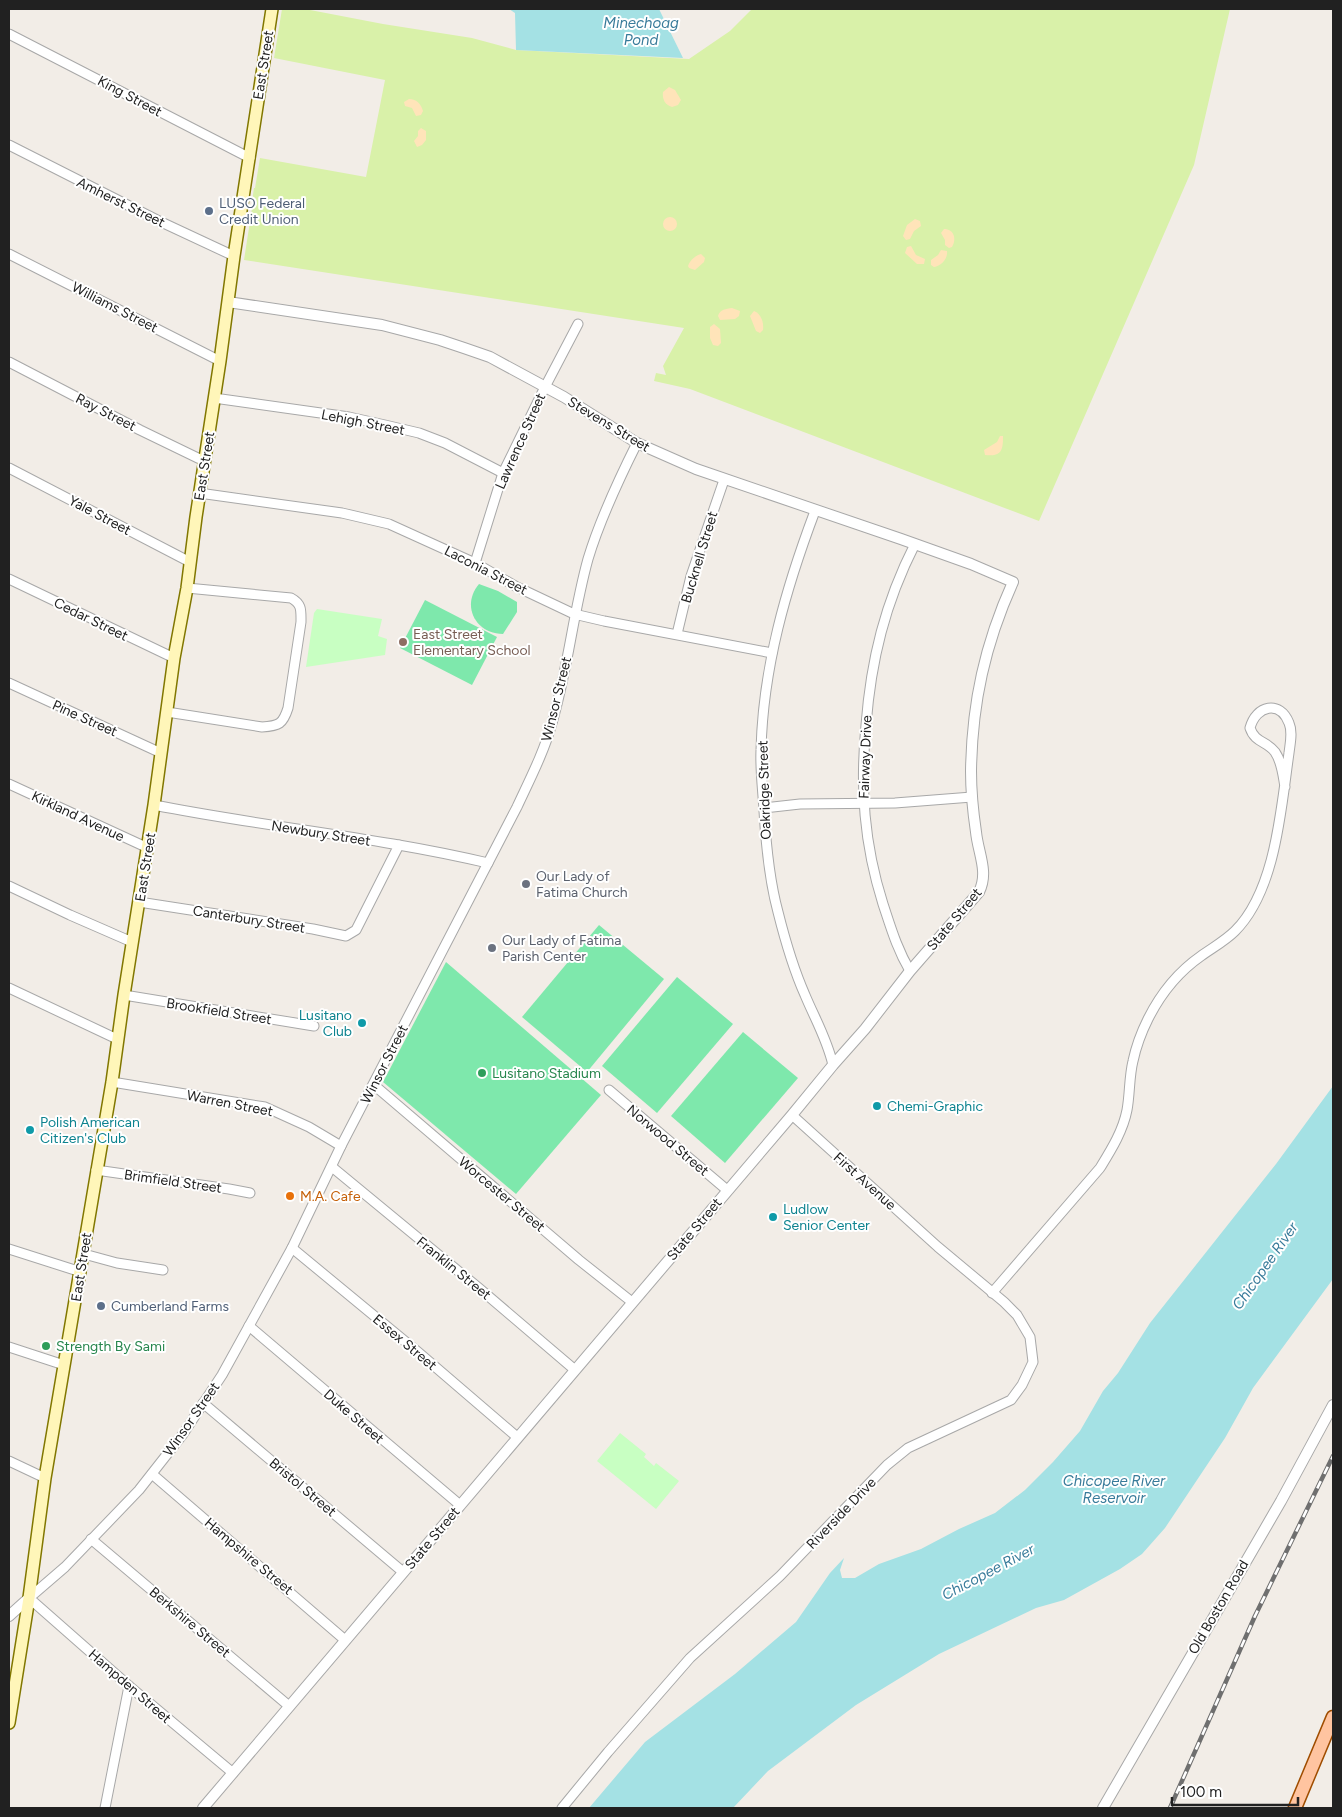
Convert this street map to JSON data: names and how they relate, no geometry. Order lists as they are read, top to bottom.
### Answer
{
  "streets": {
    "main road": ["East Street"],
    "street": [
      "King Street",
      "Amherst Street",
      "Williams Street",
      "Ray Street",
      "Lehigh Street",
      "Stevens Street",
      "Lawrence Street",
      "Yale Street",
      "Bucknell Street",
      "Laconia Street",
      "Cedar Street",
      "Winsor Street",
      "Pine Street",
      "Fairway Drive",
      "Oakridge Street",
      "Kirkland Avenue",
      "Newbury Street",
      "Canterbury Street",
      "State Street",
      "Brookfield Street",
      "Warren Street",
      "Norwood Street",
      "Brimfield Street",
      "First Avenue",
      "Worcester Street",
      "Franklin Street",
      "Essex Street",
      "Duke Street",
      "Bristol Street",
      "Riverside Drive",
      "Hampshire Street",
      "Old Boston Road",
      "Berkshire Street",
      "Hampden Street"
    ]
  },
  "crossings": [
    ["East Street", "King Street"],
    ["East Street", "Amherst Street"],
    ["East Street", "Williams Street"],
    ["East Street", "Ray Street"],
    ["East Street", "Lehigh Street"],
    ["East Street", "Stevens Street"],
    ["East Street", "Yale Street"],
    ["East Street", "Laconia Street"],
    ["East Street", "Cedar Street"],
    ["East Street", "Winsor Street"],
    ["East Street", "Pine Street"],
    ["East Street", "Kirkland Avenue"],
    ["East Street", "Newbury Street"],
    ["East Street", "Canterbury Street"],
    ["East Street", "Brookfield Street"],
    ["East Street", "Warren Street"],
    ["East Street", "Brimfield Street"],
    ["East Street", "Hampden Street"],
    ["Lehigh Street", "Lawrence Street"],
    ["Stevens Street", "Lawrence Street"],
    ["Stevens Street", "Bucknell Street"],
    ["Stevens Street", "Winsor Street"],
    ["Stevens Street", "Fairway Drive"],
    ["Stevens Street", "Oakridge Street"],
    ["Stevens Street", "State Street"],
    ["Lawrence Street", "Laconia Street"],
    ["Bucknell Street", "Laconia Street"],
    ["Laconia Street", "Winsor Street"],
    ["Laconia Street", "Oakridge Street"],
    ["Winsor Street", "Newbury Street"],
    ["Winsor Street", "Warren Street"],
    ["Winsor Street", "Worcester Street"],
    ["Winsor Street", "Franklin Street"],
    ["Winsor Street", "Essex Street"],
    ["Winsor Street", "Duke Street"],
    ["Winsor Street", "Bristol Street"],
    ["Winsor Street", "Hampshire Street"],
    ["Winsor Street", "Berkshire Street"],
    ["Winsor Street", "Hampden Street"],
    ["Fairway Drive", "State Street"],
    ["Oakridge Street", "State Street"],
    ["Newbury Street", "Canterbury Street"],
    ["State Street", "Norwood Street"],
    ["State Street", "First Avenue"],
    ["State Street", "Worcester Street"],
    ["State Street", "Franklin Street"],
    ["State Street", "Essex Street"],
    ["State Street", "Duke Street"],
    ["State Street", "Bristol Street"],
    ["State Street", "Hampshire Street"],
    ["State Street", "Berkshire Street"],
    ["State Street", "Hampden Street"],
    ["First Avenue", "Riverside Drive"]
  ],
  "water": ["Minechoag Pond", "Chicopee River", "Chicopee River Reservoir"],
  "places": [
    "LUSO Federal Credit Union",
    "East Street Elementary School",
    "Our Lady of Fatima Church",
    "Our Lady of Fatima Parish Center",
    "Lusitano Club",
    "Lusitano Stadium",
    "Chemi-Graphic",
    "Polish American Citizen's Club",
    "M.A. Cafe",
    "Ludlow Senior Center",
    "Cumberland Farms",
    "Strength By Sami"
  ],
  "scale_bar": "100 m"
}
